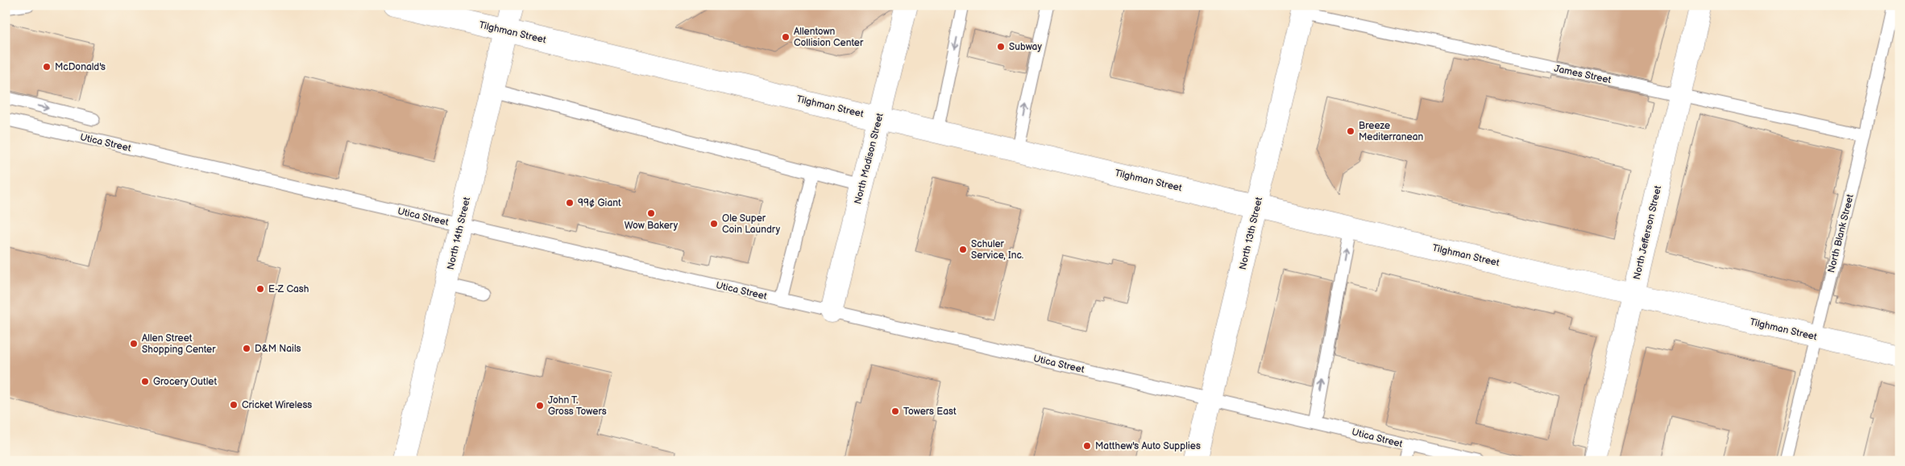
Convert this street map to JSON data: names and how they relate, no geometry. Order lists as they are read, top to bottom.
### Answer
{
  "streets": {
    "street": [
      "Tilghman Street",
      "North Madison Street",
      "North Jefferson Street",
      "North 14th Street",
      "North 13th Street"
    ],
    "lane": ["James Street", "Utica Street", "North Blank Street"]
  },
  "crossings": [
    ["Tilghman Street", "North Madison Street"],
    ["Tilghman Street", "North Jefferson Street"],
    ["Tilghman Street", "North 14th Street"],
    ["Tilghman Street", "North 13th Street"],
    ["Tilghman Street", "North Blank Street"],
    ["James Street", "North Jefferson Street"],
    ["James Street", "North 13th Street"],
    ["James Street", "North Blank Street"],
    ["Utica Street", "North Madison Street"],
    ["Utica Street", "North 14th Street"],
    ["Utica Street", "North 13th Street"]
  ],
  "places": [
    "Allentown Collision Center",
    "Subway",
    "McDonald's",
    "Breeze Mediterranean",
    "99¢ Giant",
    "Wow Bakery",
    "Ole Super Coin Laundry",
    "Schuler Service, Inc.",
    "E-Z Cash",
    "Allen Street Shopping Center",
    "D&M Nails",
    "Grocery Outlet",
    "Cricket Wireless",
    "John T. Gross Towers",
    "Towers East",
    "Matthew's Auto Supplies"
  ]
}
